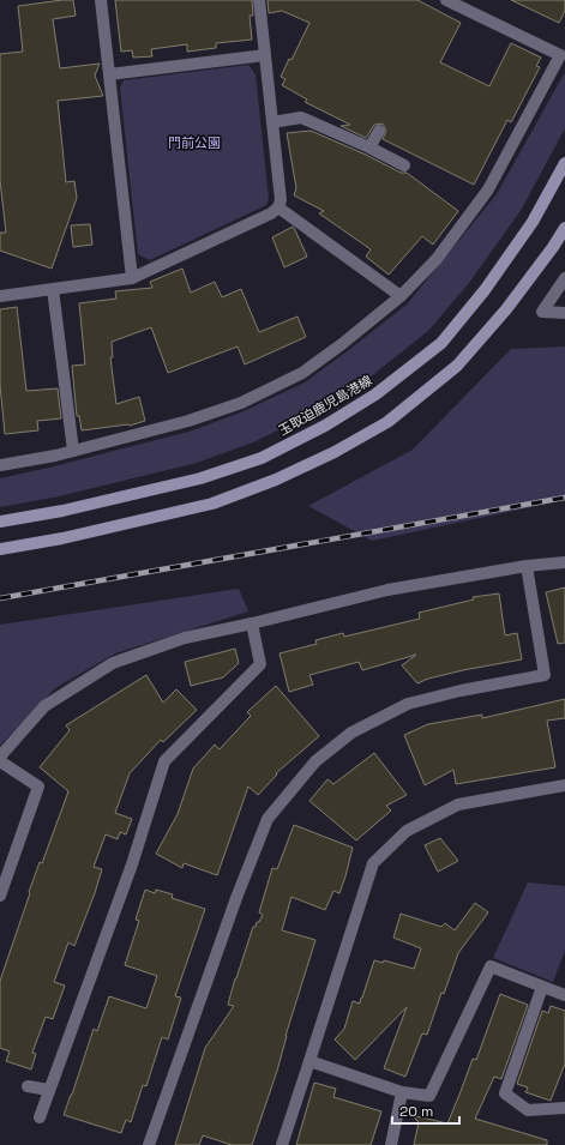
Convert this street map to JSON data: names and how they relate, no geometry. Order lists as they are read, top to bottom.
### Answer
{
  "streets": {
    "main road": ["玉取迫鹿児島港線"]
  },
  "parks": ["門前公園"],
  "scale_bar": "20 m"
}
